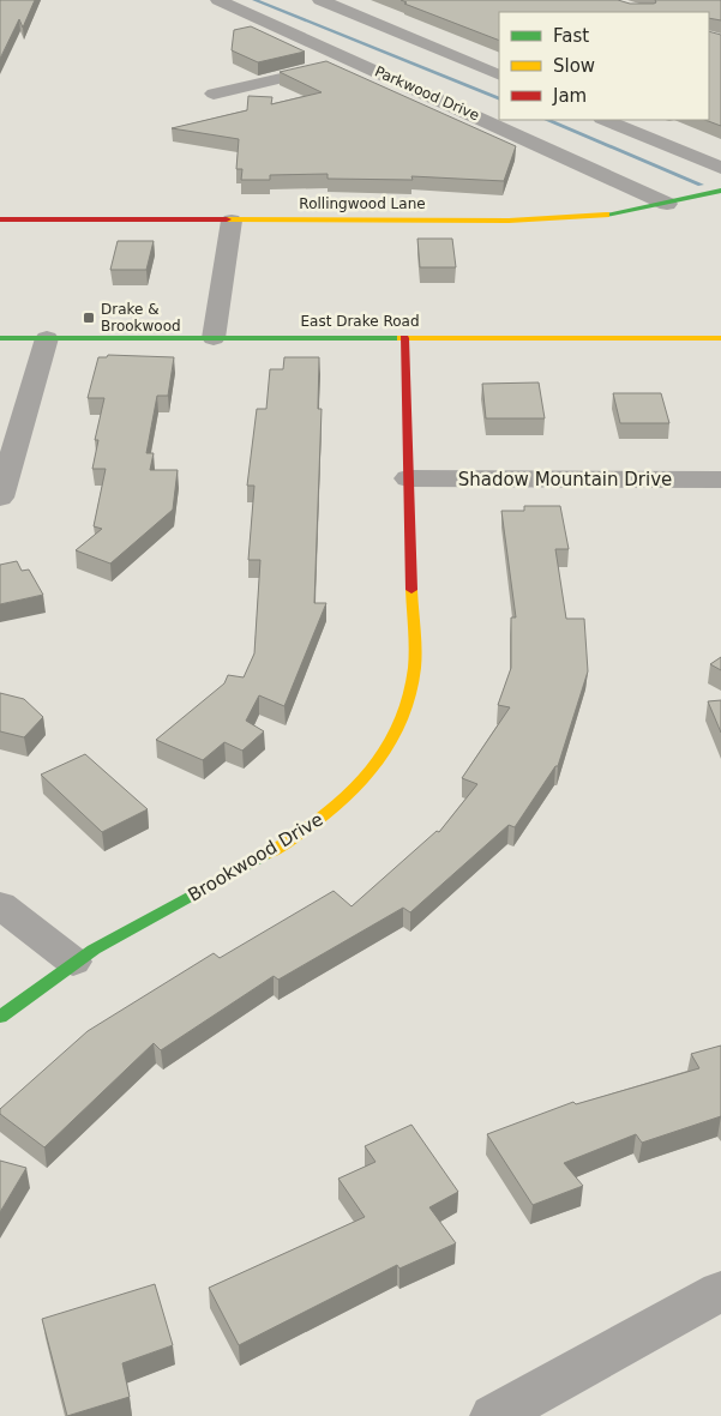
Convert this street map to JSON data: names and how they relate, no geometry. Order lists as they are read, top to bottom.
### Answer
{
  "streets": {
    "street": [
      "Parkwood Drive",
      "Rollingwood Lane",
      "East Drake Road",
      "Shadow Mountain Drive",
      "Brookwood Drive"
    ]
  },
  "crossings": [
    ["Parkwood Drive", "Rollingwood Lane"],
    ["East Drake Road", "Brookwood Drive"],
    ["Shadow Mountain Drive", "Brookwood Drive"]
  ],
  "places": {
    "transit": ["Drake & Brookwood"]
  },
  "legend": ["Fast", "Slow", "Jam"]
}
